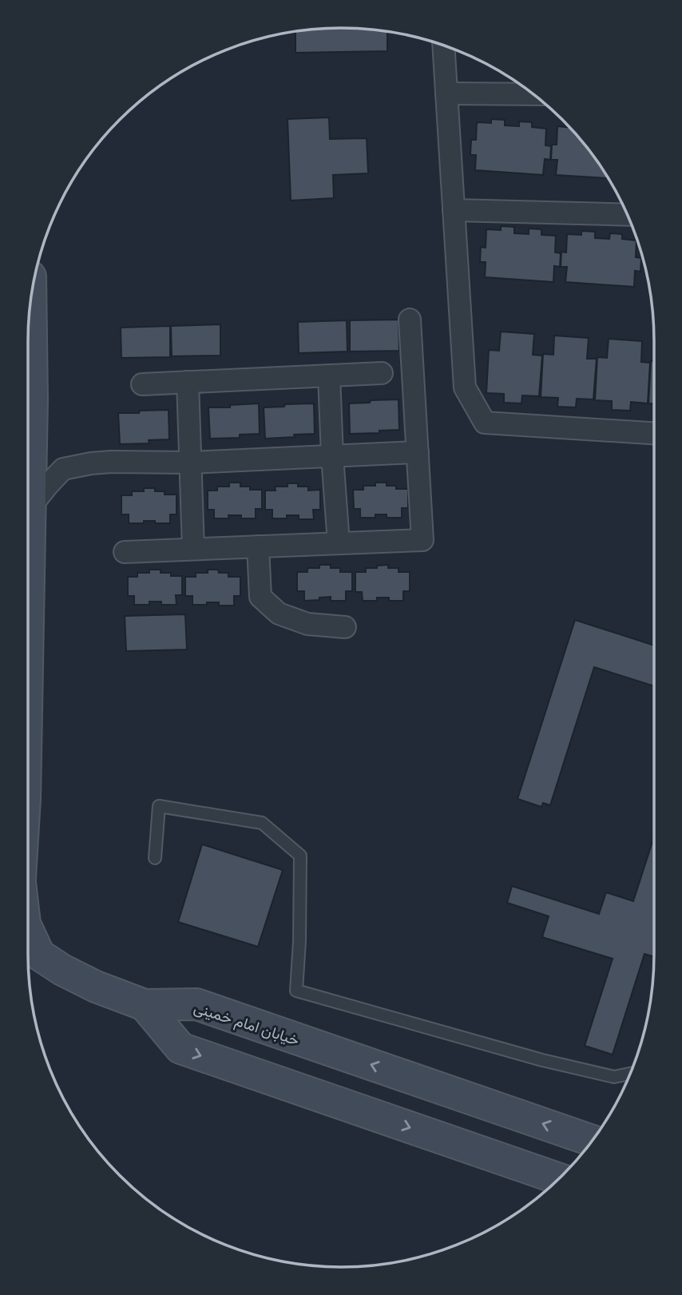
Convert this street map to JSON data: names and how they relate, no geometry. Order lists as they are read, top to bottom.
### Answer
{
  "streets": {
    "main road": ["خیابان امام خمینی"]
  }
}
